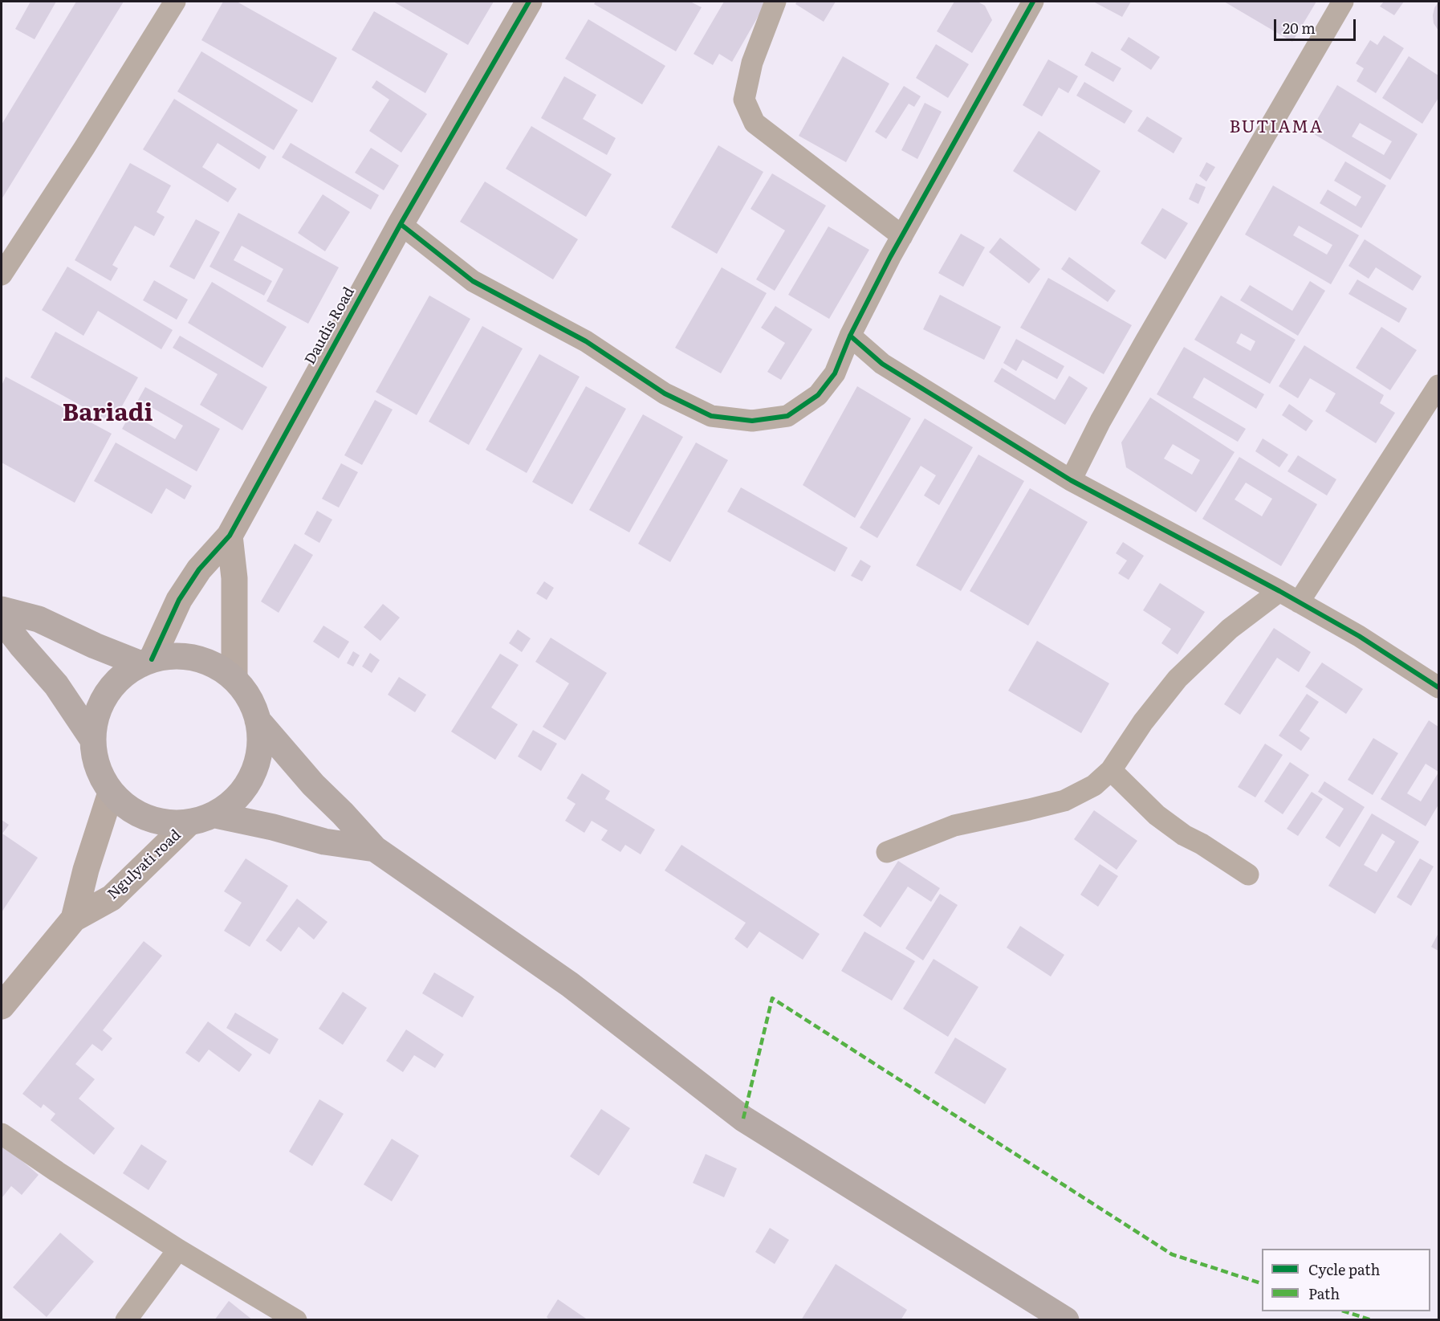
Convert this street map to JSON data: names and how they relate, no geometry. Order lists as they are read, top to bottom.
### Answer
{
  "streets": {
    "street": ["Daudis Road", "Ngulyati road"]
  },
  "crossings": [
    ["Daudis Road", "Ngulyati road"]
  ],
  "districts": ["BUTIAMA", "Bariadi"],
  "legend": ["Cycle path", "Path"],
  "scale_bar": "20 m"
}
